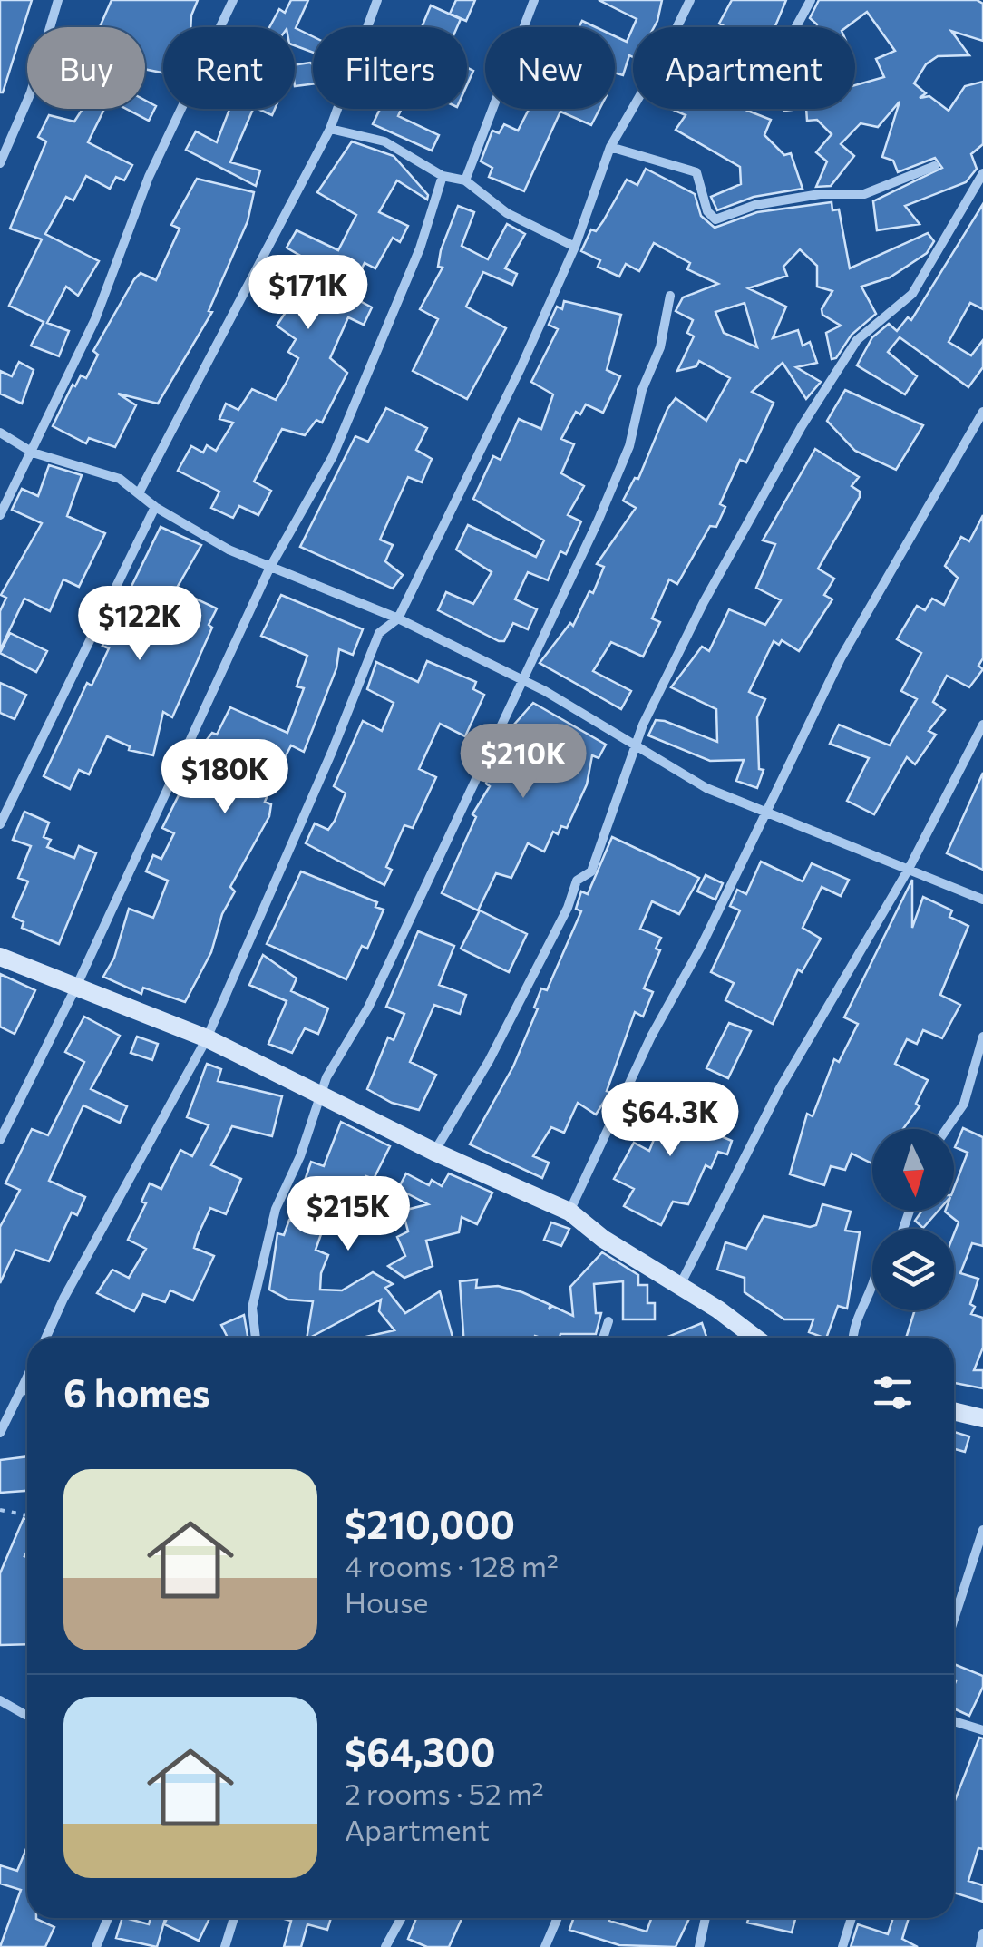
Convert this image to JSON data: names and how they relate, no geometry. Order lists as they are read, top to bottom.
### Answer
{
  "north": "bottom",
  "page": {
    "chip": [
      "Buy",
      "Rent",
      "Filters",
      "New",
      "Apartment"
    ],
    "price": [
      "$171K",
      "$122K",
      "$210K",
      "$180K",
      "$64.3K",
      "$215K"
    ],
    "heading": "6 homes",
    "list": [
      {
        "name": "$210,000",
        "note": "4 rooms · 128 m² · House"
      },
      {
        "name": "$64,300",
        "note": "2 rooms · 52 m² · Apartment"
      }
    ]
  }
}
